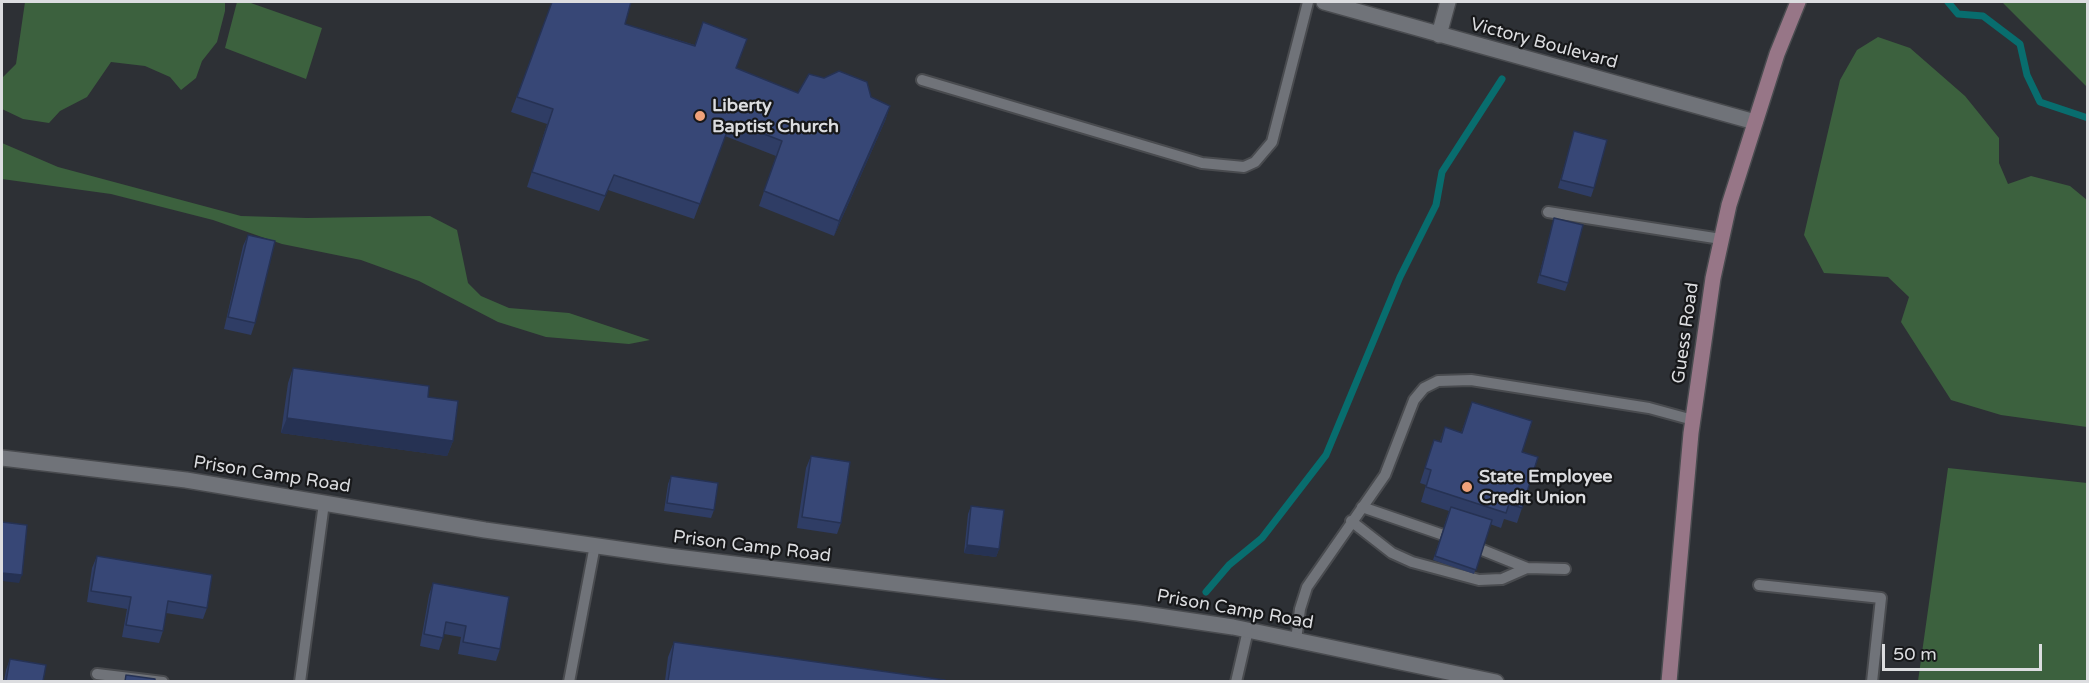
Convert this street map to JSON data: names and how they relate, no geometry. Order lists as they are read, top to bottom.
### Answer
{
  "streets": {
    "main road": ["Guess Road"],
    "street": ["Victory Boulevard", "Prison Camp Road"]
  },
  "crossings": [
    ["Victory Boulevard", "Guess Road"]
  ],
  "places": ["Liberty Baptist Church", "State Employee Credit Union"],
  "scale_bar": "50 m"
}
